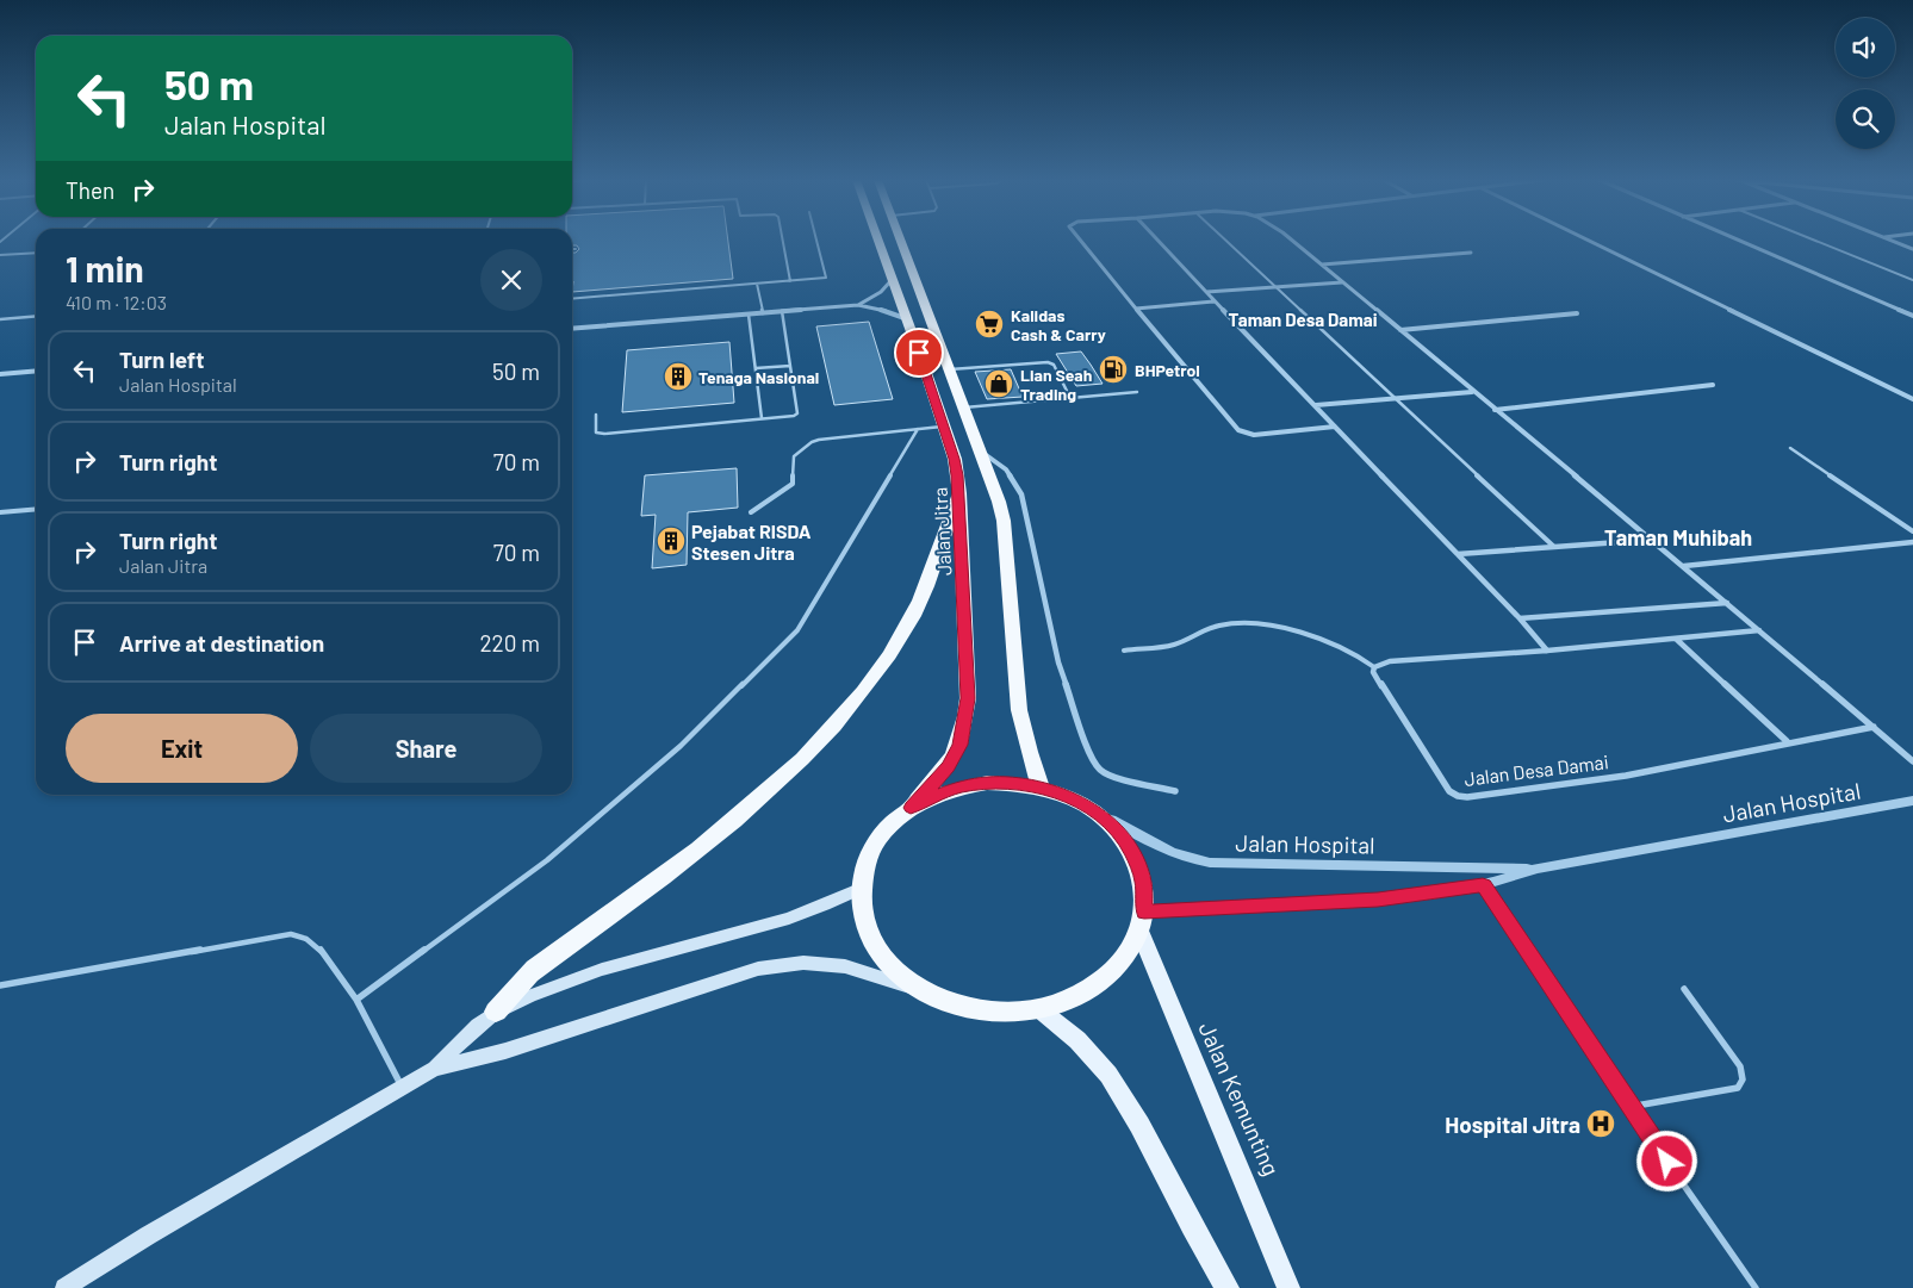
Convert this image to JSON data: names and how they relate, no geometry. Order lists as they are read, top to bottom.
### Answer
{
  "streets": {
    "highway": ["Jalan Jitra"],
    "main road": ["Jalan Kemunting"],
    "street": ["Jalan Desa Damai", "Jalan Hospital"]
  },
  "crossings": [
    ["Jalan Hospital", "Jalan Kemunting"]
  ],
  "districts": ["Taman Desa Damai", "Taman Muhibah"],
  "places": {
    "supermarket": ["Kalidas Cash & Carry"],
    "fuel station": ["BHPetrol"],
    "building": ["Tenaga Nasional", "Pejabat RISDA Stesen Jitra"],
    "shop": ["Lian Seah Trading"],
    "hospital": ["Hospital Jitra"]
  },
  "page": {
    "turn": ["50 m", "Jalan Hospital"],
    "then": "Then",
    "heading": ["1 min", "410 m · 12:03"],
    "list": [
      {
        "name": "Turn left",
        "note": "Jalan Hospital",
        "value": "50 m"
      },
      {
        "name": "Turn right",
        "value": "70 m"
      },
      {
        "name": "Turn right",
        "note": "Jalan Jitra",
        "value": "70 m"
      },
      {
        "name": "Arrive at destination",
        "value": "220 m"
      }
    ],
    "buttons": ["Exit", "Share"]
  }
}
